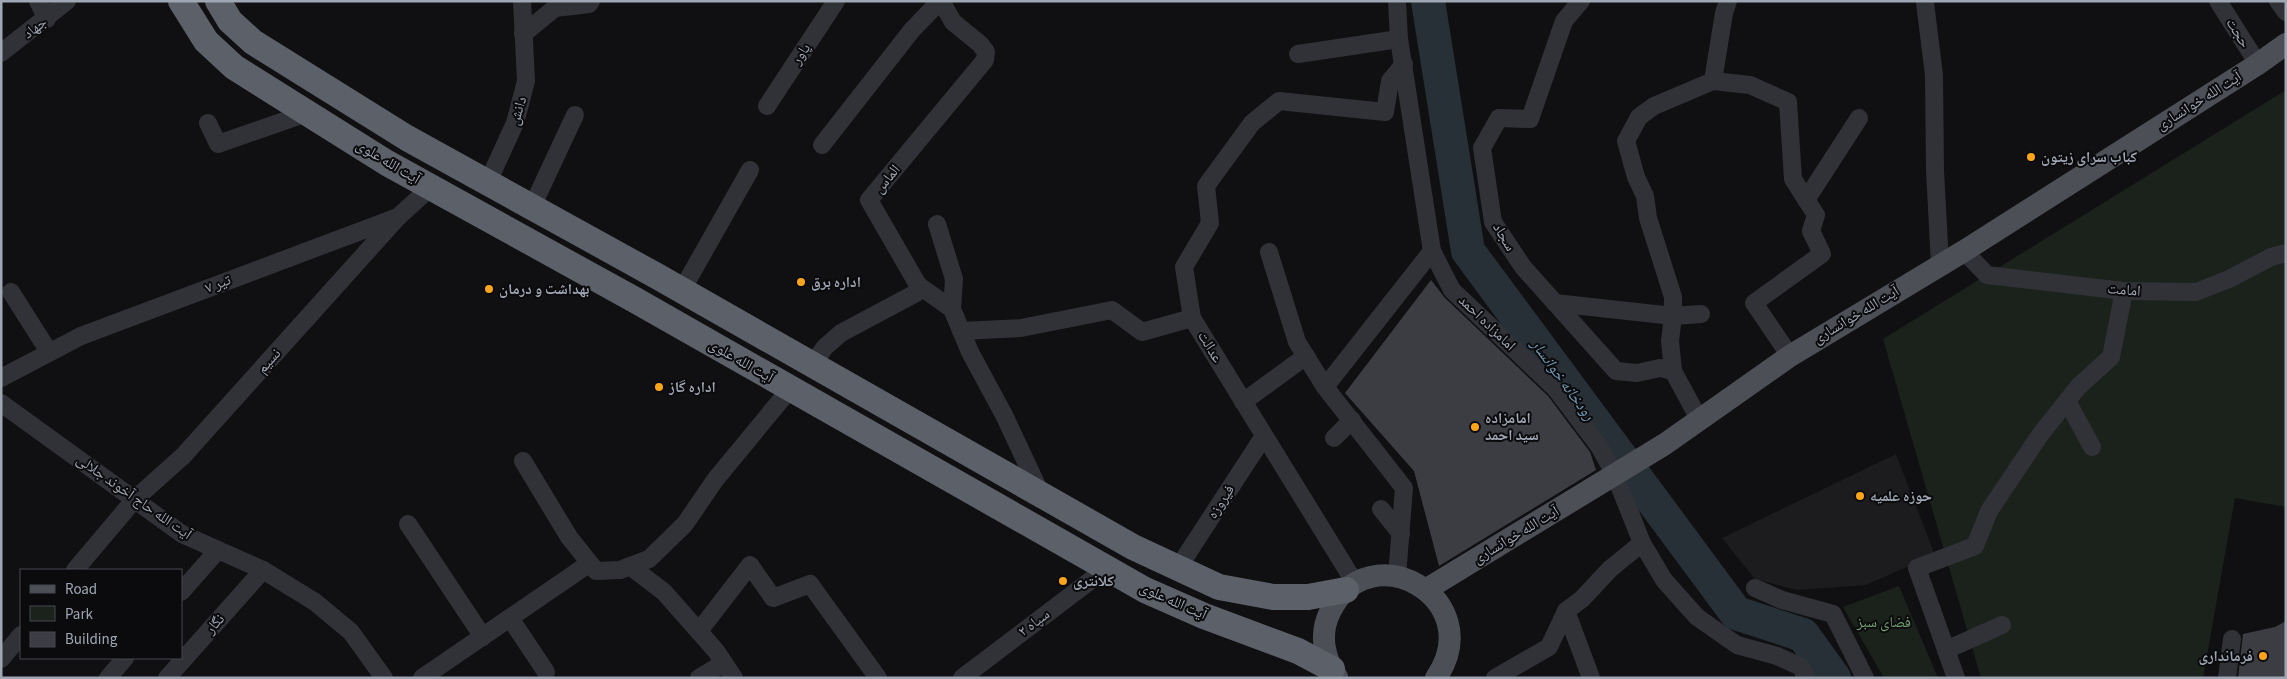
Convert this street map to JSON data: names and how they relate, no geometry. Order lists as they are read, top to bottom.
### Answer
{
  "streets": {
    "highway": ["آیت الله علوی"],
    "main road": ["آیت الله خوانساری"],
    "street": [
      "جهاد",
      "حجت",
      "پاور",
      "دانش",
      "الماس",
      "سجاد",
      "۷ تیر",
      "امامت",
      "امامزاده احمد",
      "عدالت",
      "نسیم",
      "آیت الله حاج آخوند جلالی",
      "فیروزه",
      "سپاه ۲",
      "نگار"
    ]
  },
  "crossings": [
    ["حجت", "آیت الله خوانساری"],
    ["آیت الله خوانساری", "امامت"],
    ["آیت الله خوانساری", "امامزاده احمد"],
    ["دانش", "آیت الله علوی"],
    ["آیت الله علوی", "۷ تیر"],
    ["آیت الله علوی", "عدالت"],
    ["آیت الله علوی", "فیروزه"],
    ["آیت الله علوی", "سپاه ۲"],
    ["۷ تیر", "نسیم"],
    ["عدالت", "فیروزه"],
    ["نسیم", "آیت الله حاج آخوند جلالی"],
    ["آیت الله حاج آخوند جلالی", "نگار"]
  ],
  "water": ["رودخانه خوانسار"],
  "parks": ["فضای سبز"],
  "places": [
    "کباب سرای زیتون",
    "اداره برق",
    "بهداشت و درمان",
    "اداره گاز",
    "امامزاده سید احمد",
    "حوزه علمیه",
    "کلانتری",
    "فرمانداری"
  ],
  "legend": ["Road", "Park", "Building"]
}
